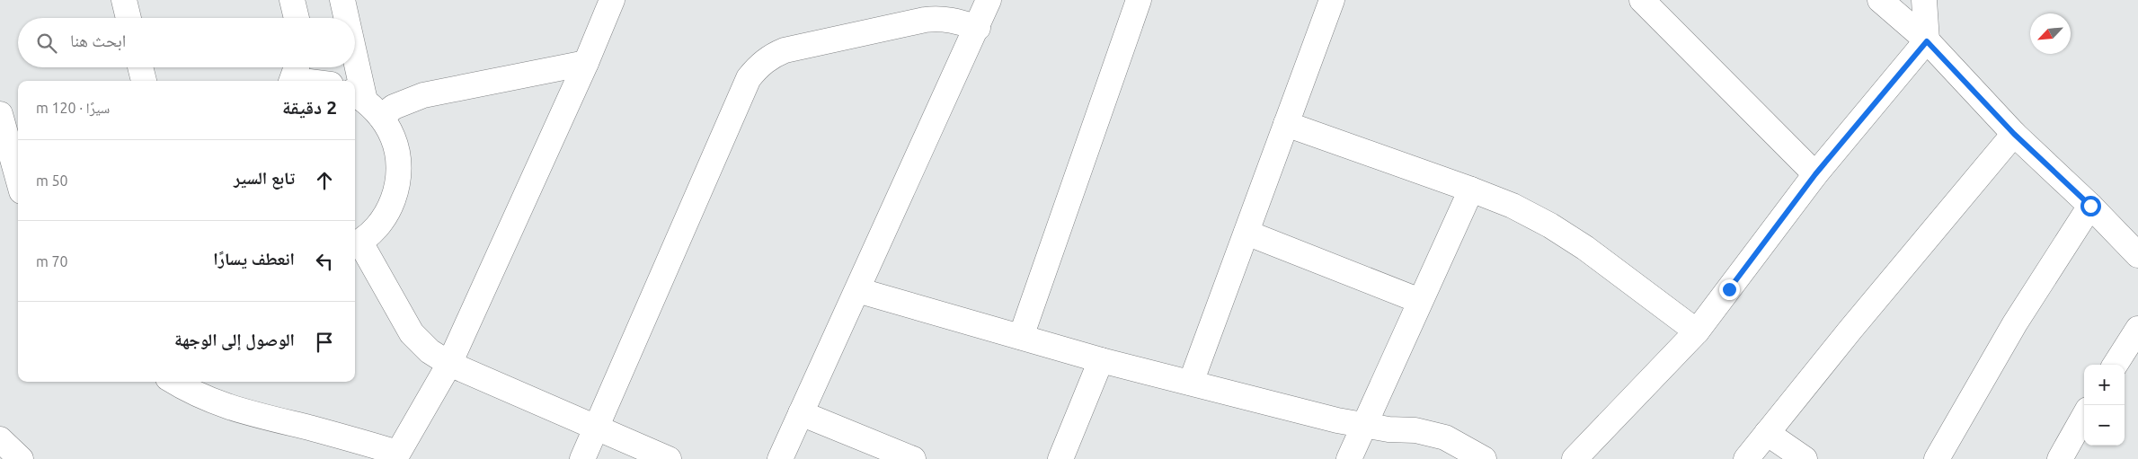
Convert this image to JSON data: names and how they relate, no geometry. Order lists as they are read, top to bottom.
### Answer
{
  "north": "bottom left",
  "page": {
    "search": "ابحث هنا",
    "heading": ["2 دقيقة", "سيرًا · 120 m"],
    "list": [
      ["تابع السير", "50 m"],
      ["انعطف يسارًا", "70 m"],
      "الوصول إلى الوجهة"
    ],
    "map_buttons": ["+", "−"]
  }
}
